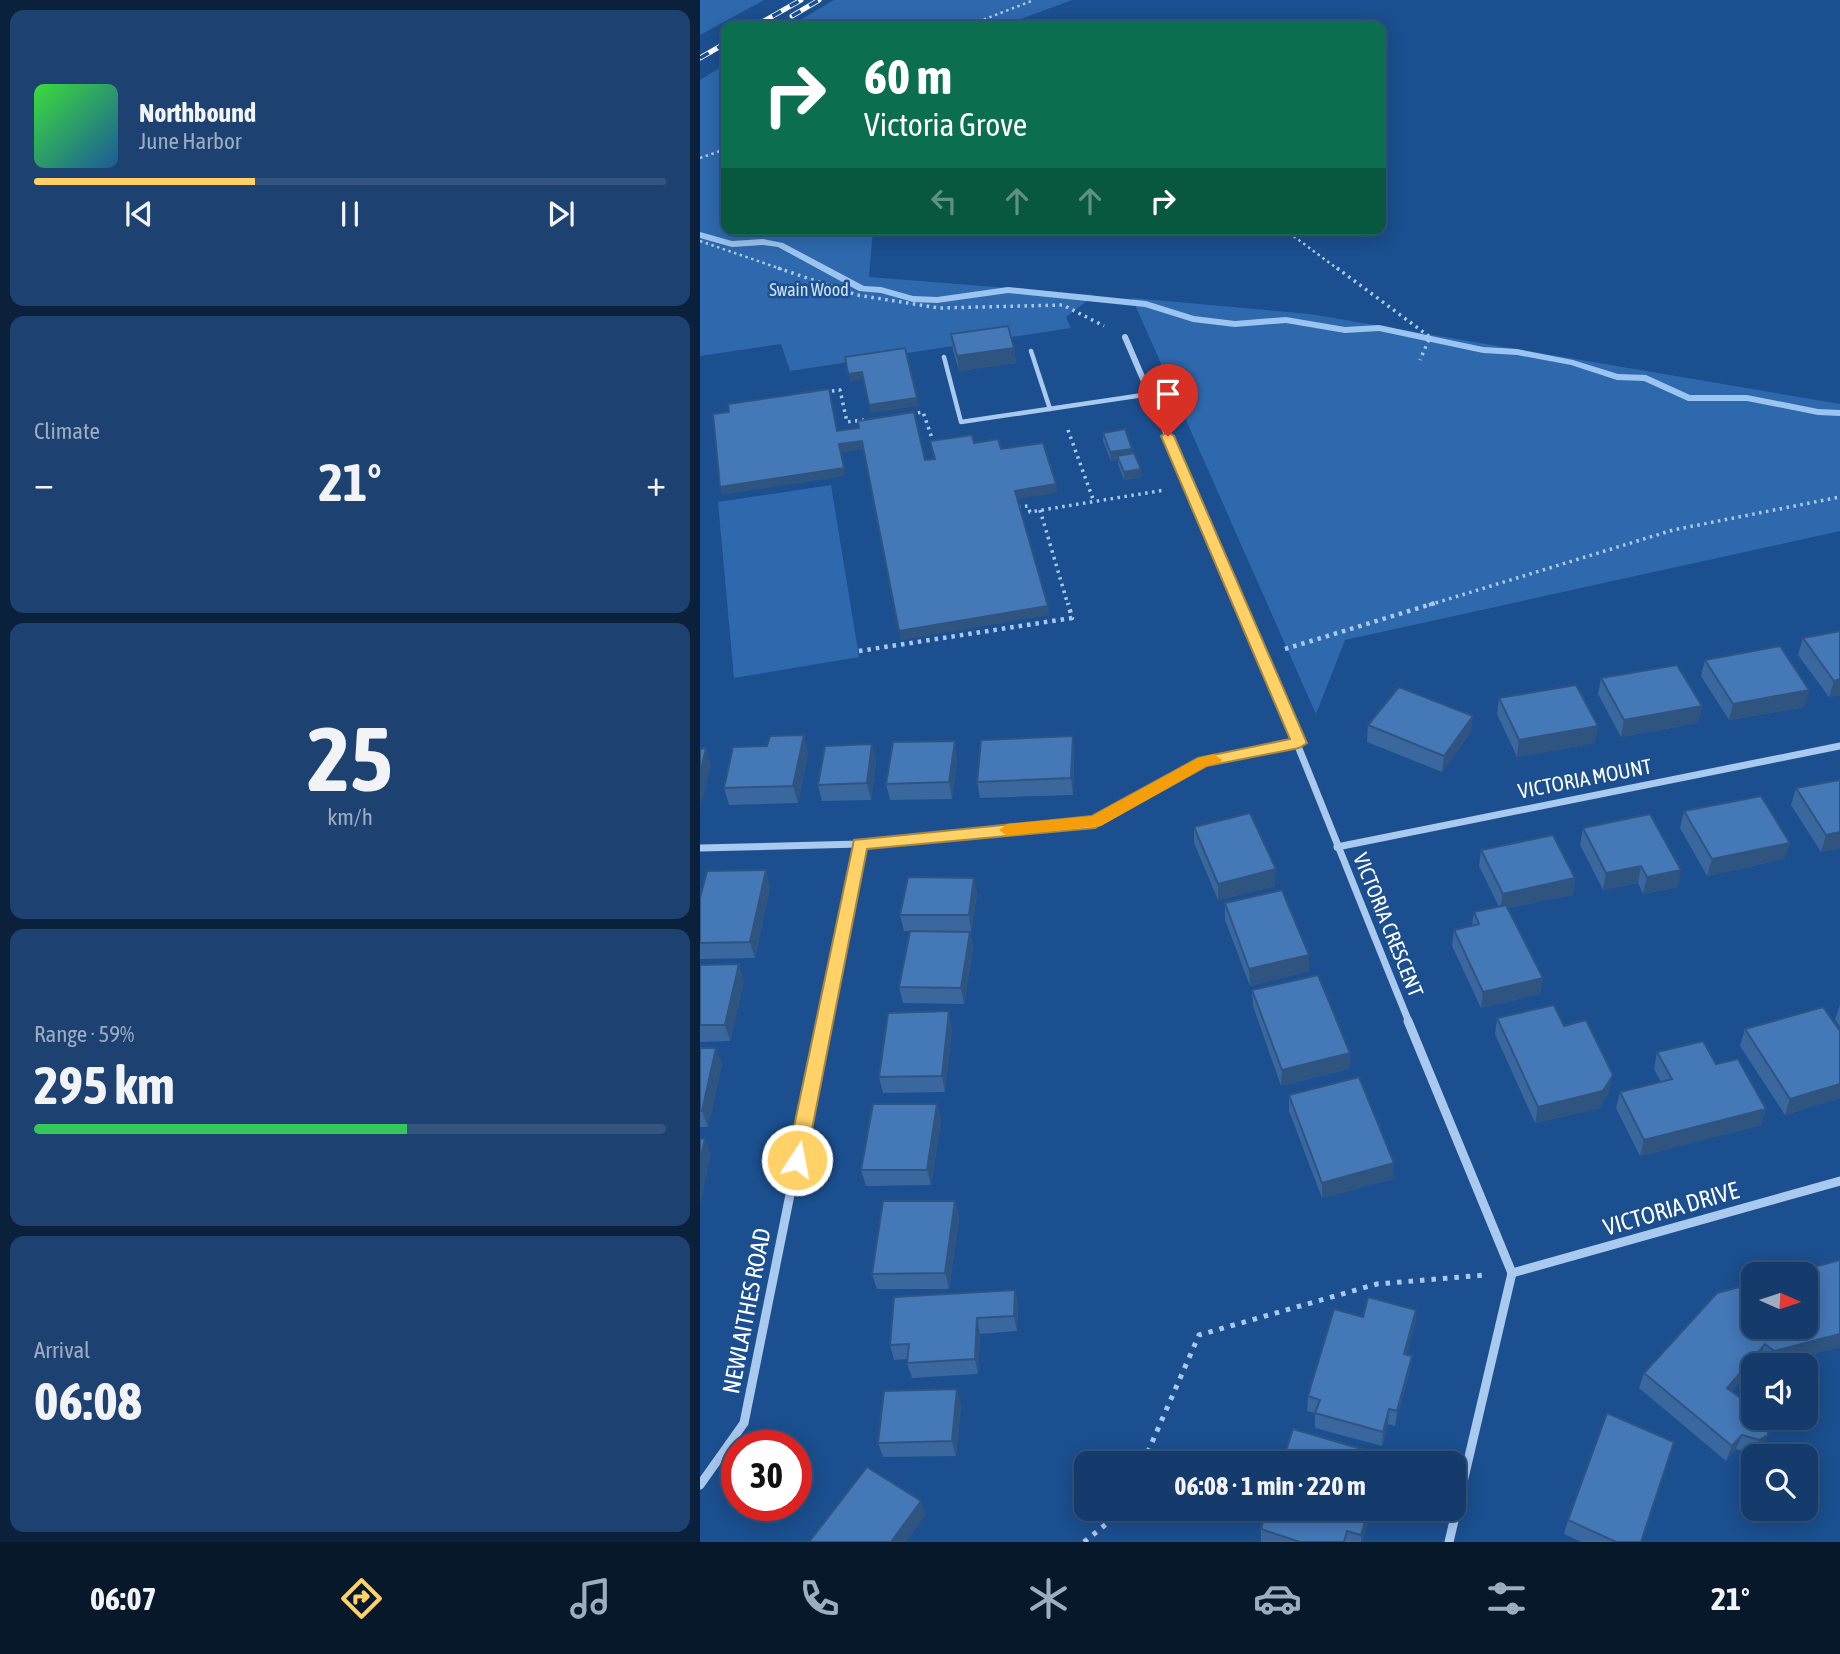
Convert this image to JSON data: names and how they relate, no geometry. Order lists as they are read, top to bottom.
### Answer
{
  "streets": {
    "street": [
      "VICTORIA MOUNT",
      "VICTORIA CRESCENT",
      "VICTORIA DRIVE",
      "NEWLAITHES ROAD"
    ]
  },
  "crossings": [
    ["VICTORIA MOUNT", "VICTORIA CRESCENT"],
    ["VICTORIA CRESCENT", "VICTORIA DRIVE"]
  ],
  "parks": ["Swain Wood"],
  "north": "right",
  "page": {
    "turn": ["60 m", "Victoria Grove"],
    "song": ["Northbound", "June Harbor"],
    "tile": [
      "Climate",
      ["25", "km/h"],
      ["Range · 59%", "295 km"],
      ["Arrival", "06:08"]
    ],
    "heat": ["−", "21°", "+"],
    "limit": "30",
    "trip": "06:08 · 1 min · 220 m",
    "tabs": ["06:07", "21°"]
  }
}
